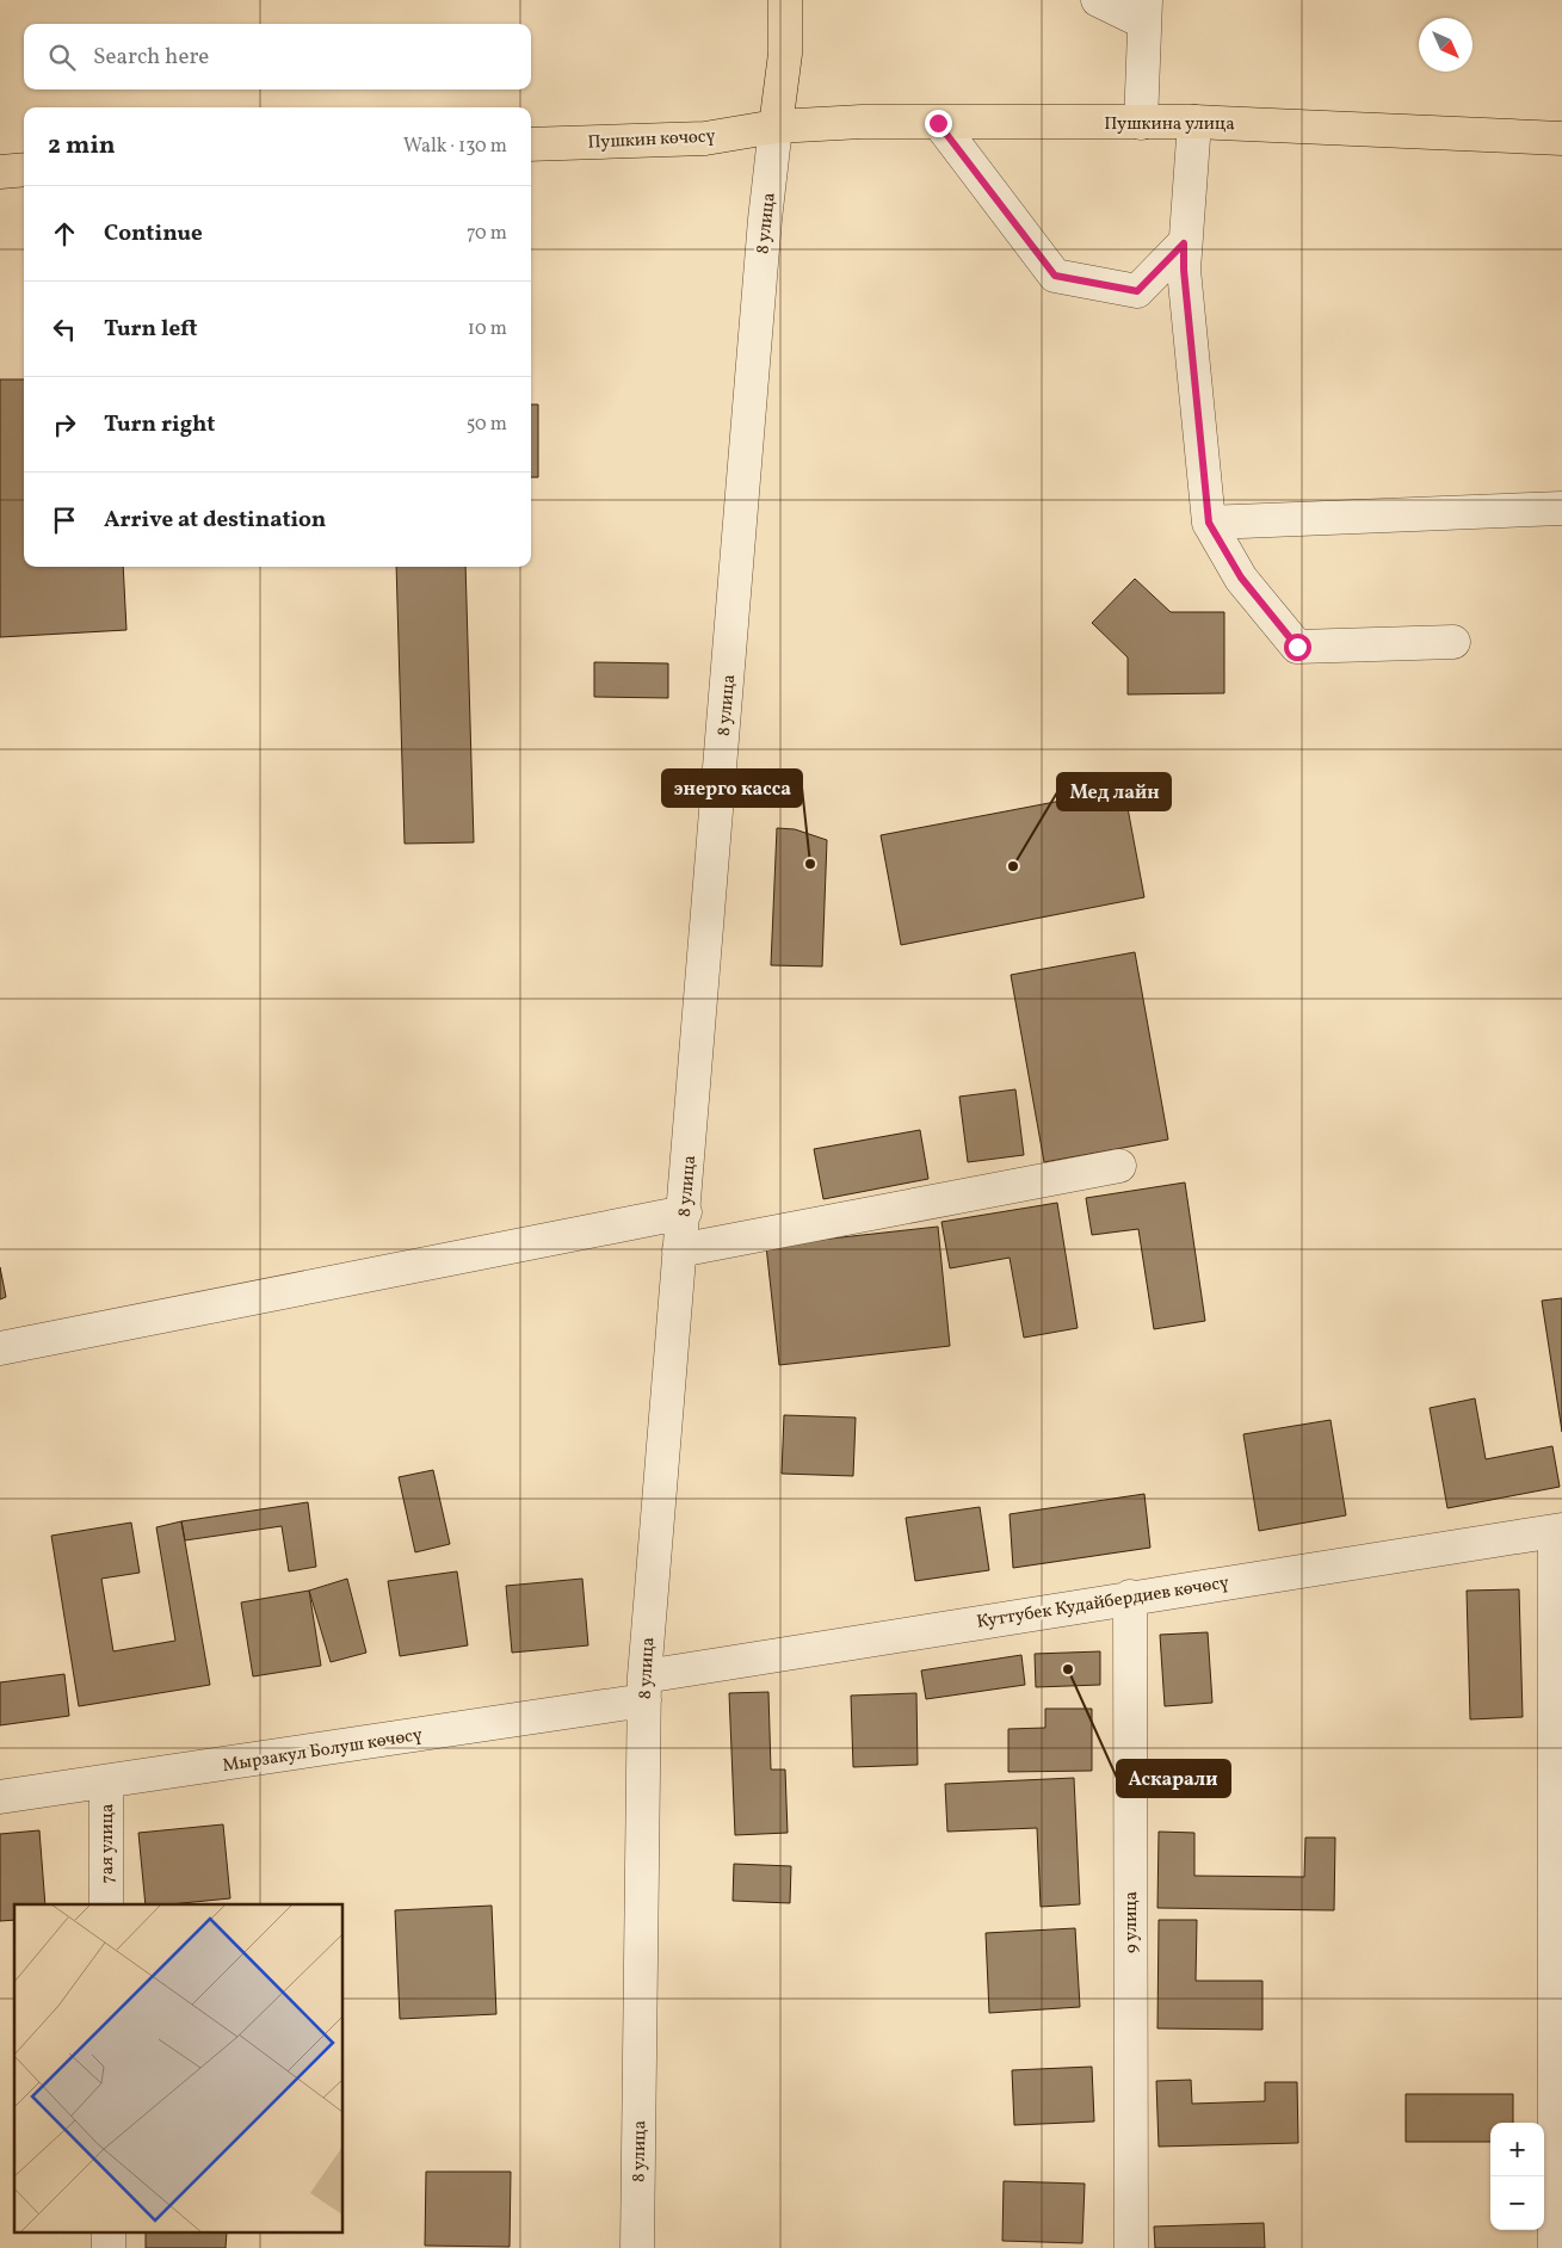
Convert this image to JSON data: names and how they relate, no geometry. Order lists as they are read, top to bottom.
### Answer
{
  "streets": {
    "main road": ["Пушкина улица", "Пушкин көчөсү"],
    "street": [
      "8 улица",
      "Куттубек Кудайбердиев көчөсү",
      "Мырзакул Болуш көчөсү",
      "7ая улица",
      "9 улица"
    ]
  },
  "crossings": [
    ["Пушкина улица", "Пушкин көчөсү"],
    ["Пушкина улица", "8 улица"],
    ["Пушкин көчөсү", "8 улица"],
    ["8 улица", "Куттубек Кудайбердиев көчөсү"],
    ["8 улица", "Мырзакул Болуш көчөсү"],
    ["Куттубек Кудайбердиев көчөсү", "Мырзакул Болуш көчөсү"],
    ["Куттубек Кудайбердиев көчөсү", "9 улица"],
    ["Мырзакул Болуш көчөсү", "7ая улица"]
  ],
  "places": ["энерго касса", "Мед лайн", "Аскарали"],
  "north": "bottom right",
  "page": {
    "search": "Search here",
    "heading": ["2 min", "Walk · 130 m"],
    "list": [
      ["Continue", "70 m"],
      ["Turn left", "10 m"],
      ["Turn right", "50 m"],
      "Arrive at destination"
    ],
    "map_buttons": ["+", "−"]
  }
}
